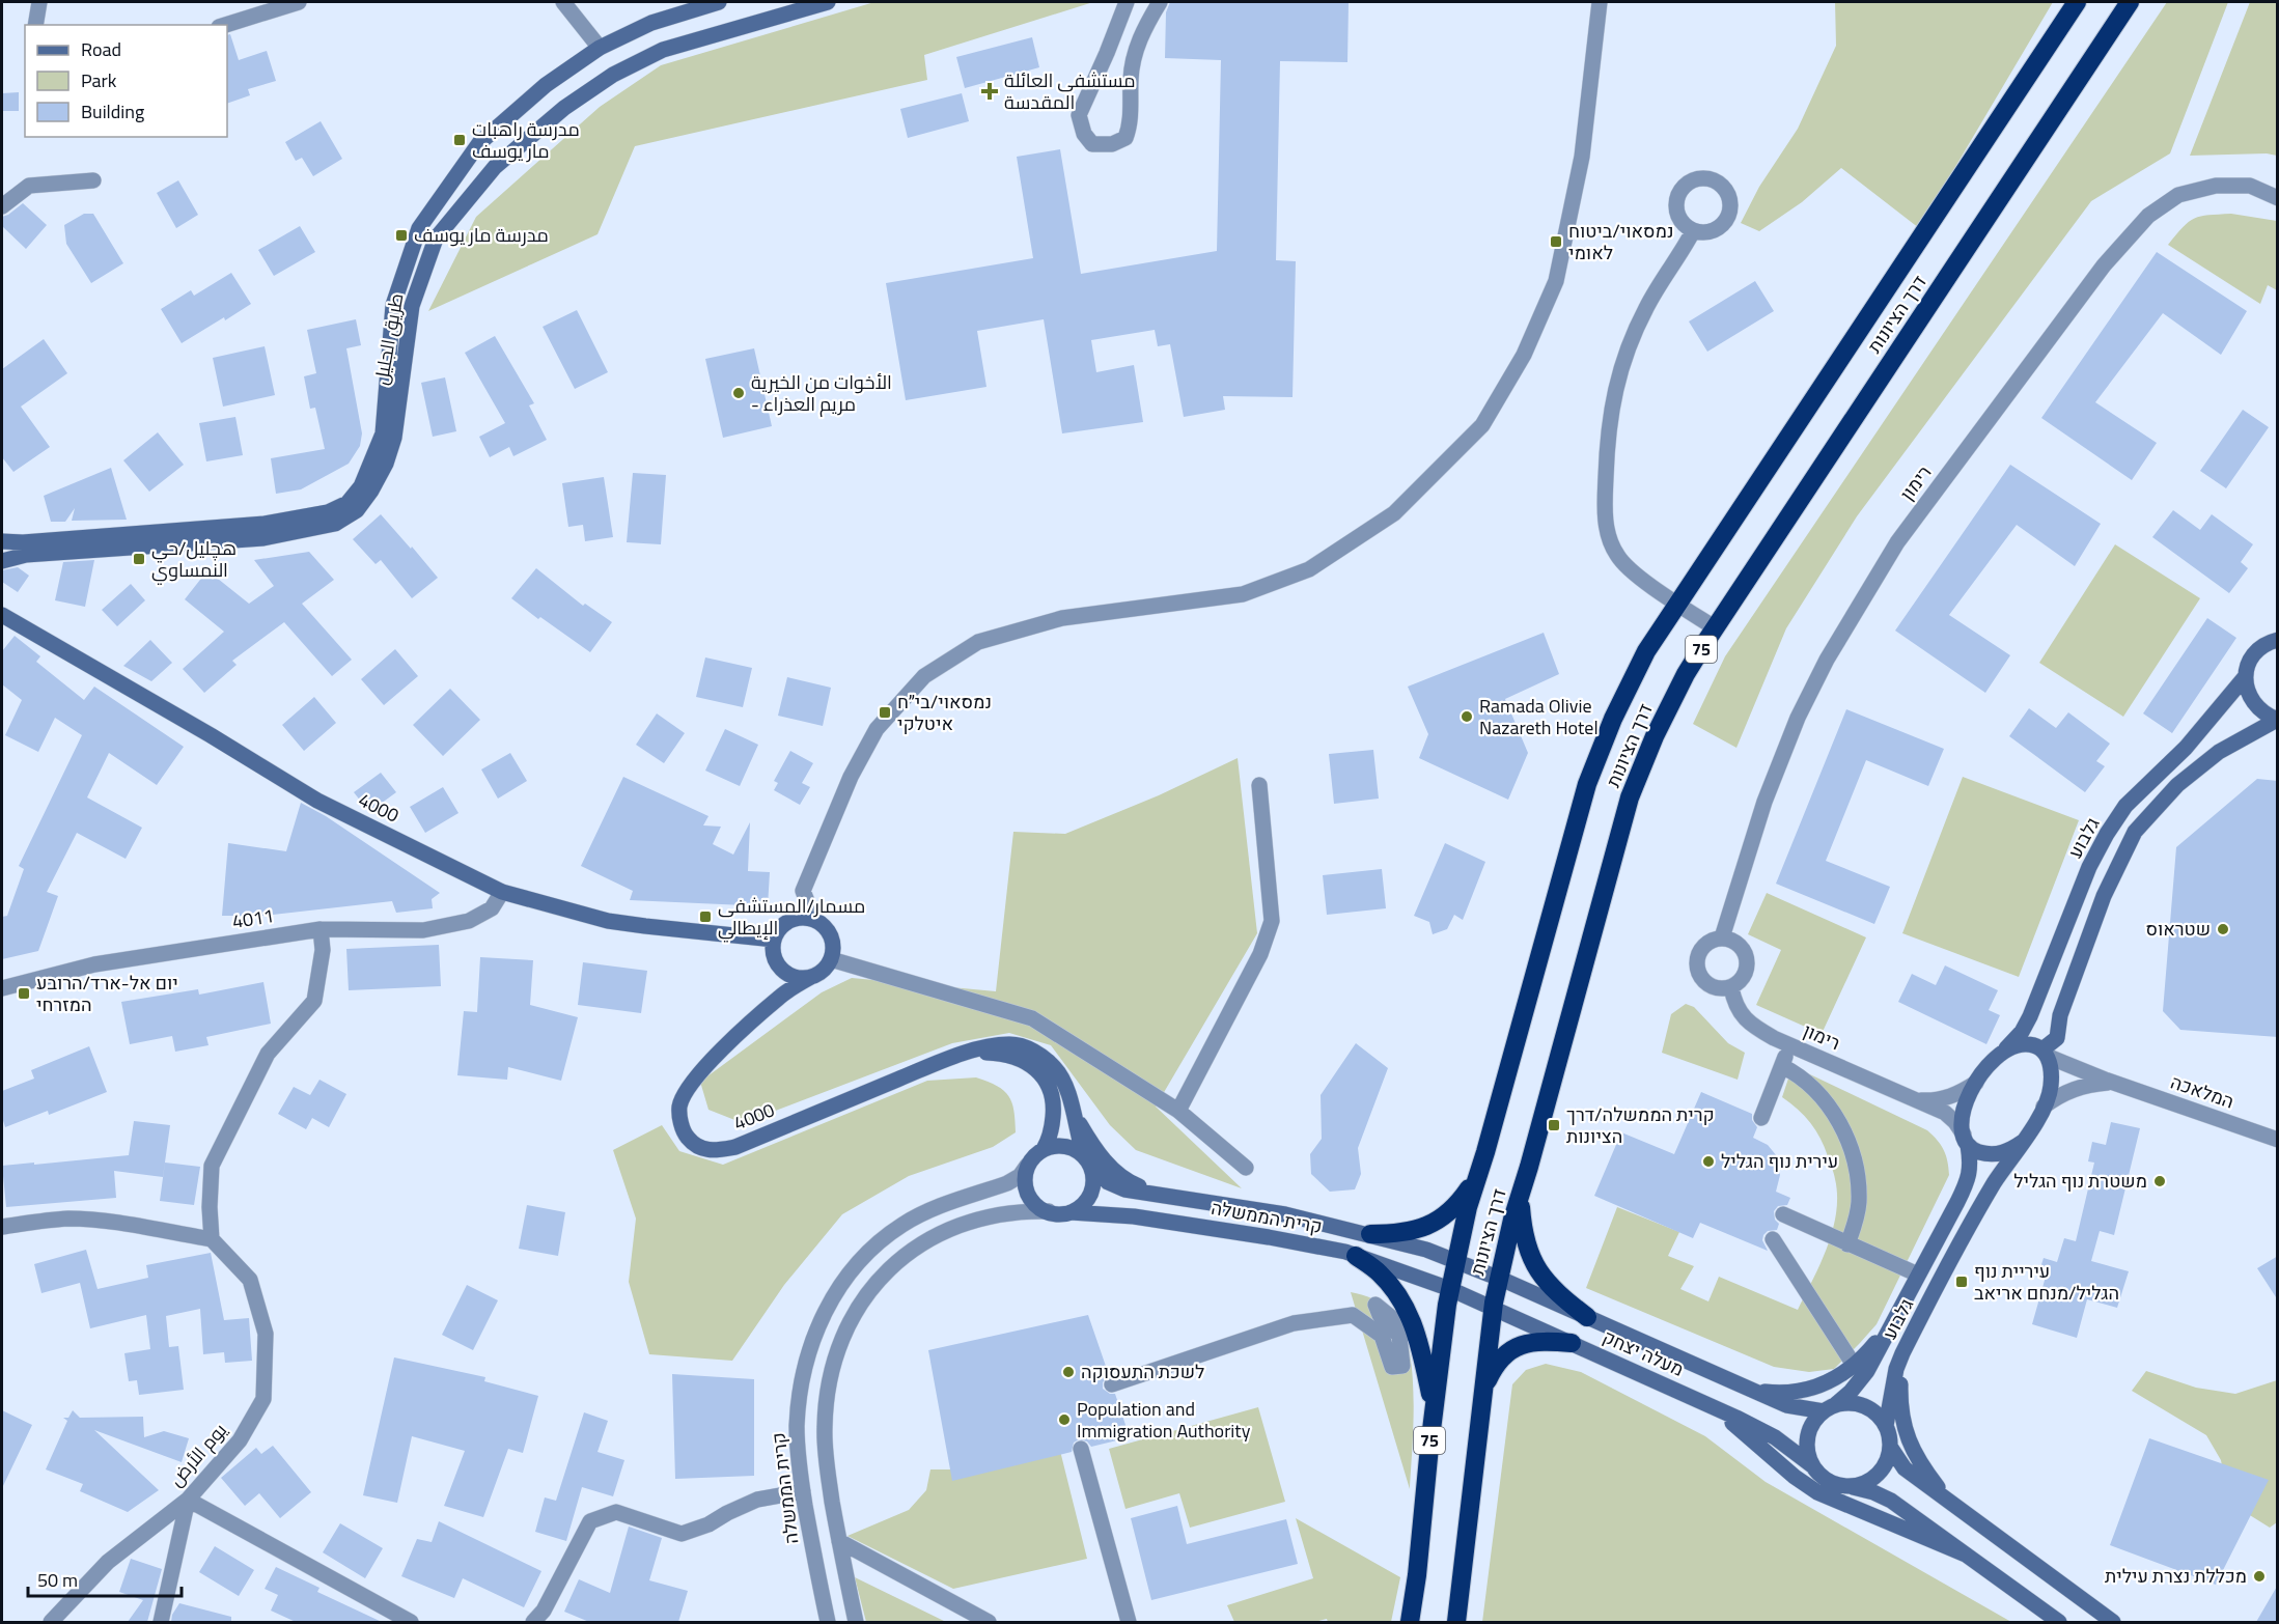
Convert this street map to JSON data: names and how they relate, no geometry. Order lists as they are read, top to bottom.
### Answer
{
  "streets": {
    "highway": ["דרך הציונות", "75"],
    "street": [
      "طريق الجليل",
      "רימון",
      "4000",
      "גלבוע",
      "4011",
      "המלאכה",
      "קרית הממשלה",
      "מעלה יצחק",
      "يوم الأرض"
    ]
  },
  "crossings": [
    ["דרך הציונות", "קרית הממשלה"],
    ["דרך הציונות", "מעלה יצחק"],
    ["רימון", "גלבוע"],
    ["רימון", "המלאכה"],
    ["4000", "4011"],
    ["4000", "קרית הממשלה"],
    ["גלבוע", "המלאכה"],
    ["גלבוע", "מעלה יצחק"],
    ["קרית הממשלה", "מעלה יצחק"]
  ],
  "places": {
    "health": ["مستشفى العائلة المقدسة"],
    "transit": [
      "مدرسة راهبات مار يوسف",
      "مدرسة مار يوسف",
      "נמסאוי/ביטוח לאומי",
      "هچليل/حي النمساوي",
      "נמסאוי/בי״ח איטלקי",
      "مسمار/المستشفى الإيطالي",
      "יום אל-ארד/הרובע המזרחי",
      "קרית הממשלה/דרך הציונות",
      "עיריית נוף הגליל/מנחם אריאב"
    ],
    "other": [
      "الأخوات من الخيرية - مريم العذراء",
      "Ramada Olivie Nazareth Hotel",
      "שטראוס",
      "עירית נוף הגליל",
      "משטרת נוף הגליל",
      "לשכת התעסוקה",
      "Population and Immigration Authority",
      "מכללת נצרת עילית"
    ]
  },
  "legend": ["Road", "Park", "Building"],
  "scale_bar": "50 m"
}
